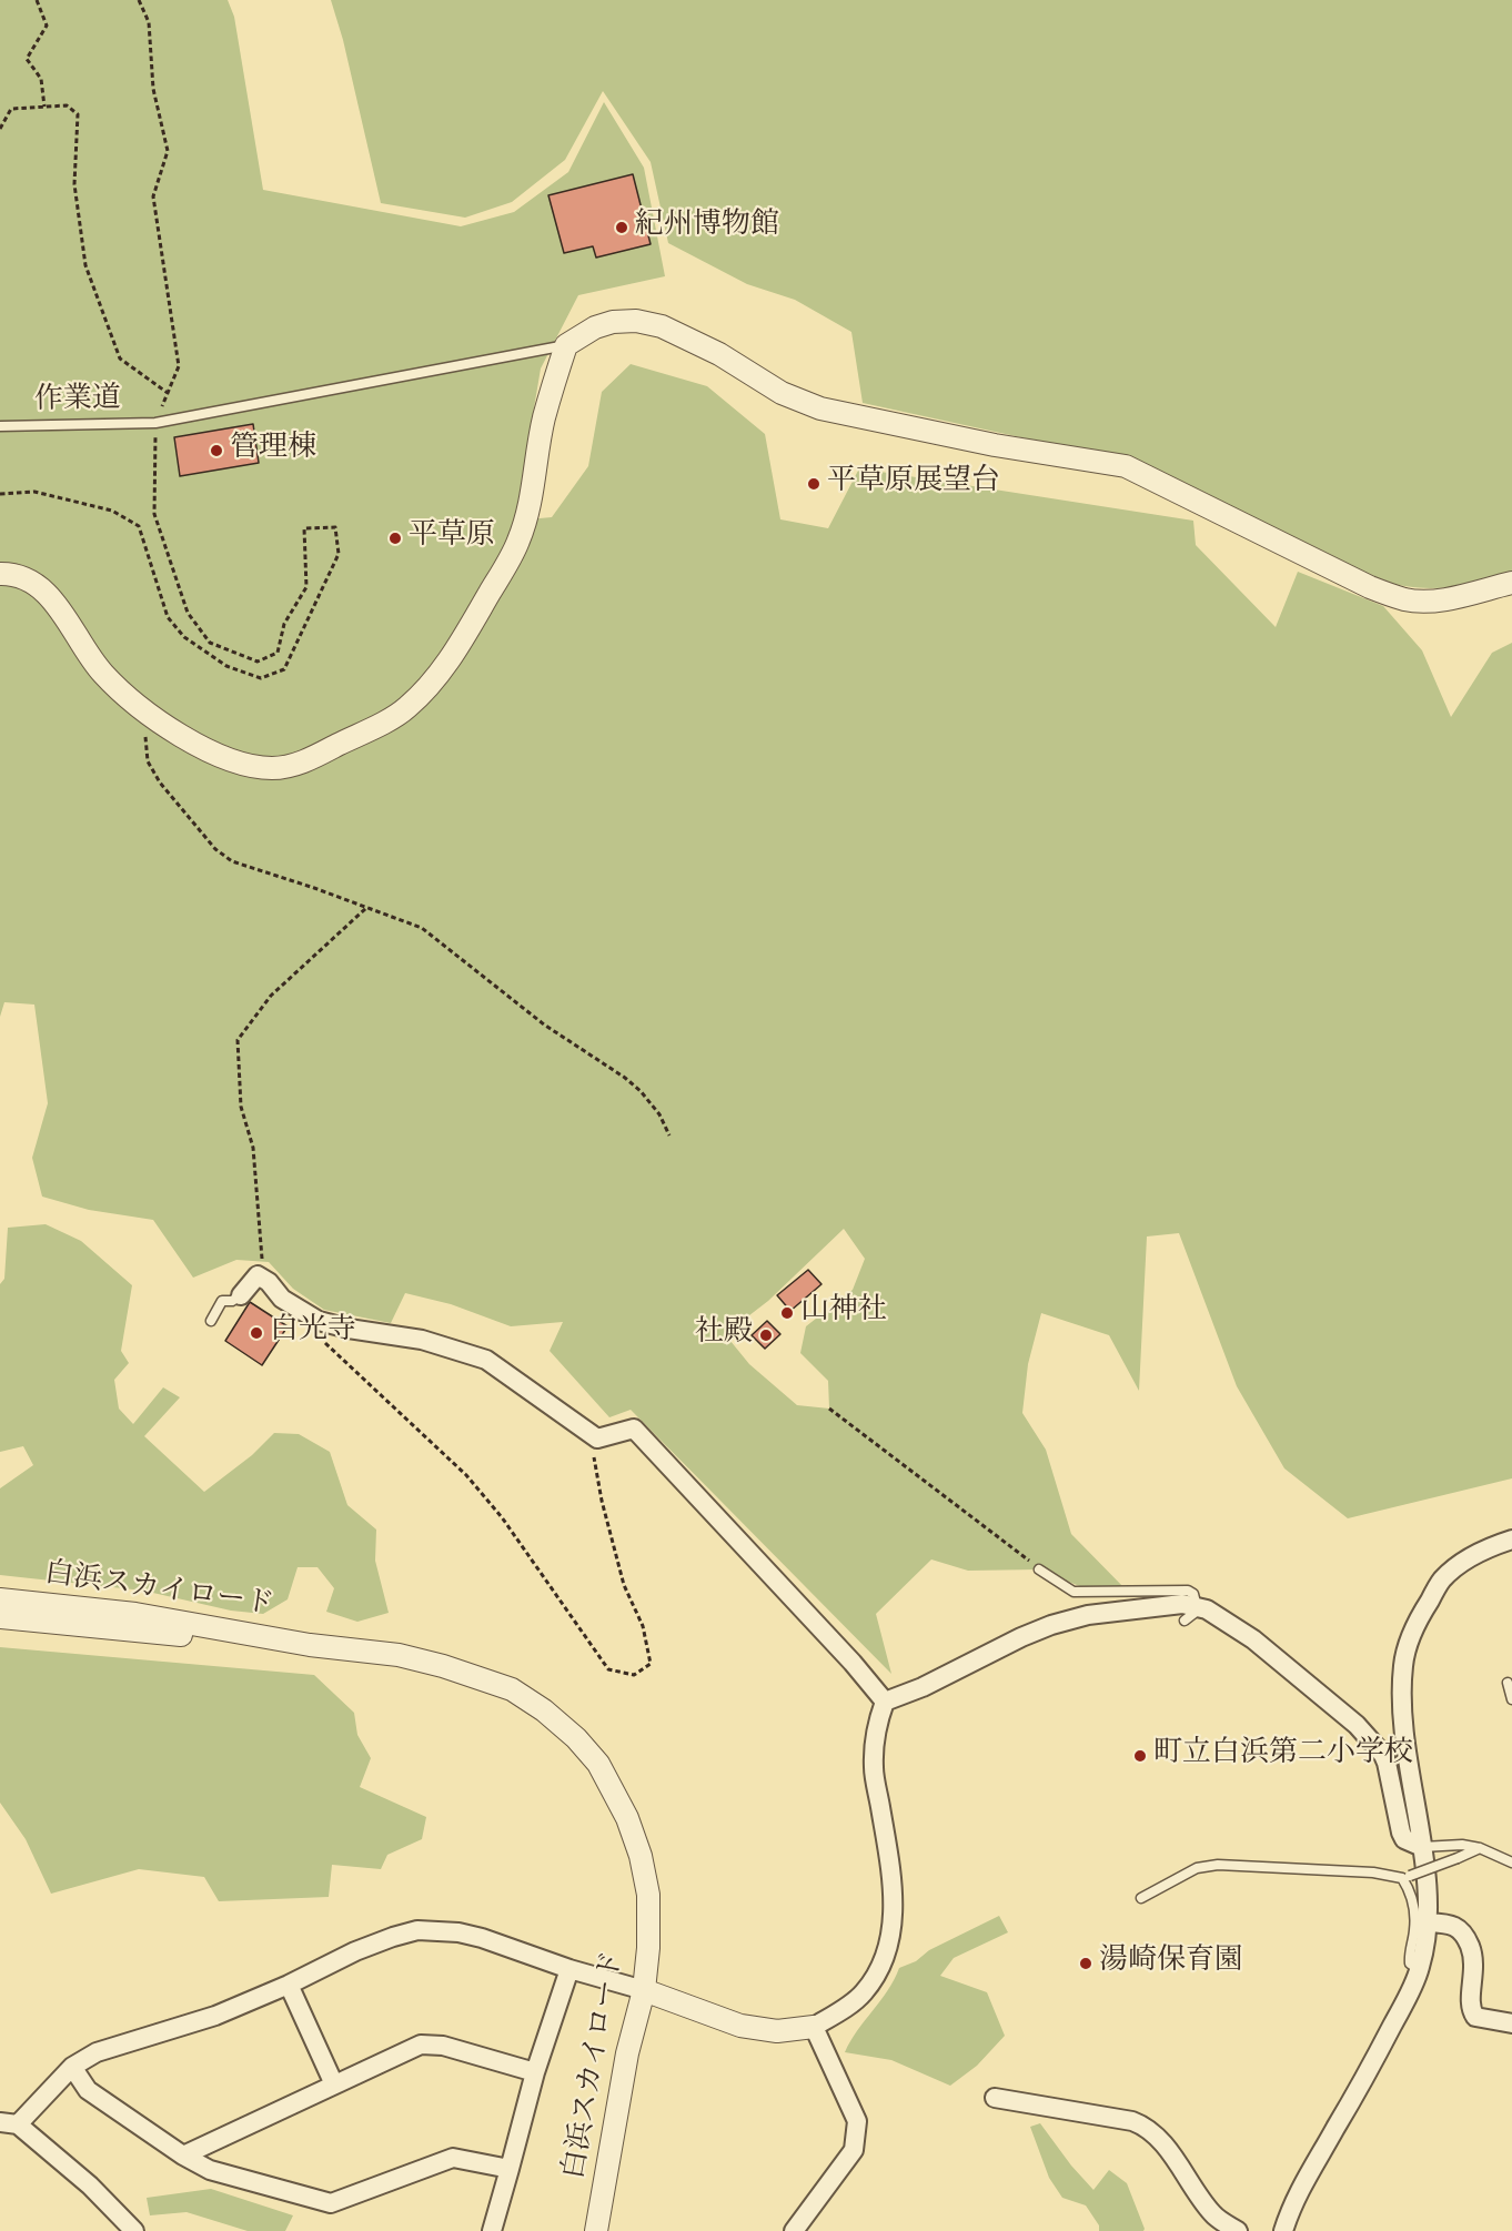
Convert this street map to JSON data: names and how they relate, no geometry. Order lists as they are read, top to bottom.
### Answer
{
  "streets": {
    "street": ["白浜スカイロード"],
    "lane": ["作業道"]
  },
  "places": [
    "紀州博物館",
    "管理棟",
    "平草原展望台",
    "平草原",
    "山神社",
    "白光寺",
    "社殿",
    "町立白浜第二小学校",
    "湯崎保育園"
  ]
}
